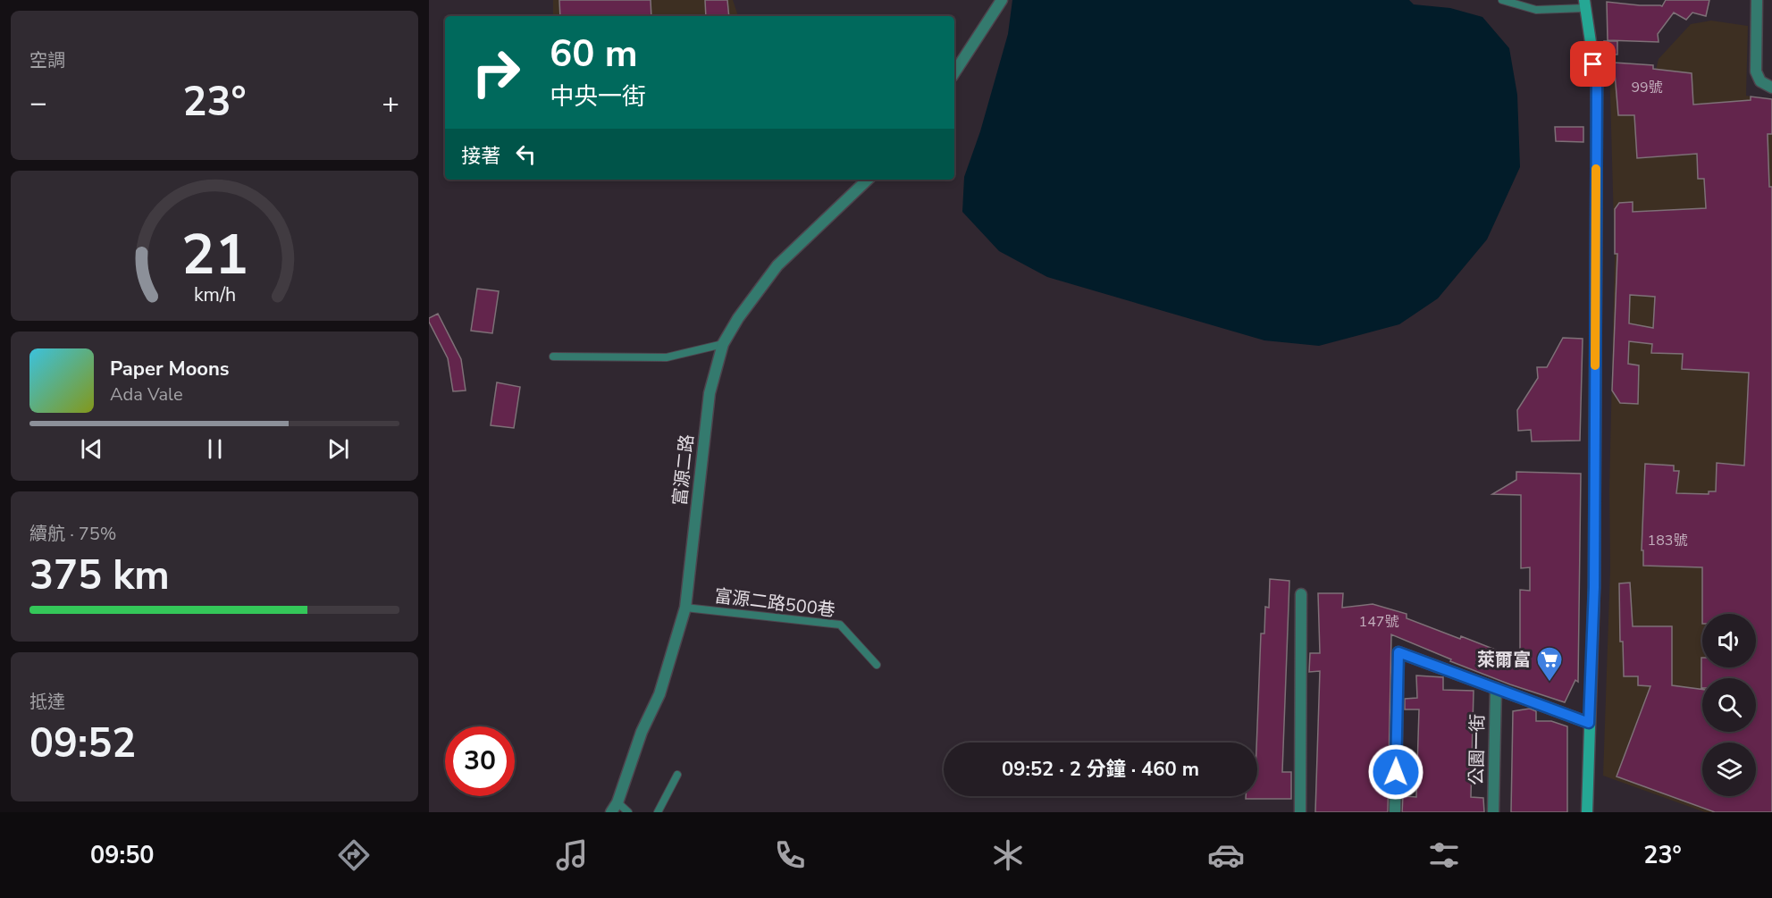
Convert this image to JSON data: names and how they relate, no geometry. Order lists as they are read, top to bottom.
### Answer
{
  "streets": {
    "street": ["富源二路", "公園一街"],
    "lane": ["富源二路500巷"]
  },
  "crossings": [
    ["富源二路", "富源二路500巷"]
  ],
  "places": {
    "supermarket": ["萊爾富"]
  },
  "house_numbers": ["99號", "183號", "147號"],
  "page": {
    "tile": [
      "空調",
      ["續航 · 75%", "375 km"],
      ["抵達", "09:52"]
    ],
    "turn": ["60 m", "中央一街"],
    "heat": ["−", "23°", "+"],
    "then": "接著",
    "song": ["Paper Moons", "Ada Vale"],
    "limit": "30",
    "trip": "09:52 · 2 分鐘 · 460 m",
    "tabs": ["09:50", "23°"],
    "gauge": ["21", "km/h"]
  }
}
